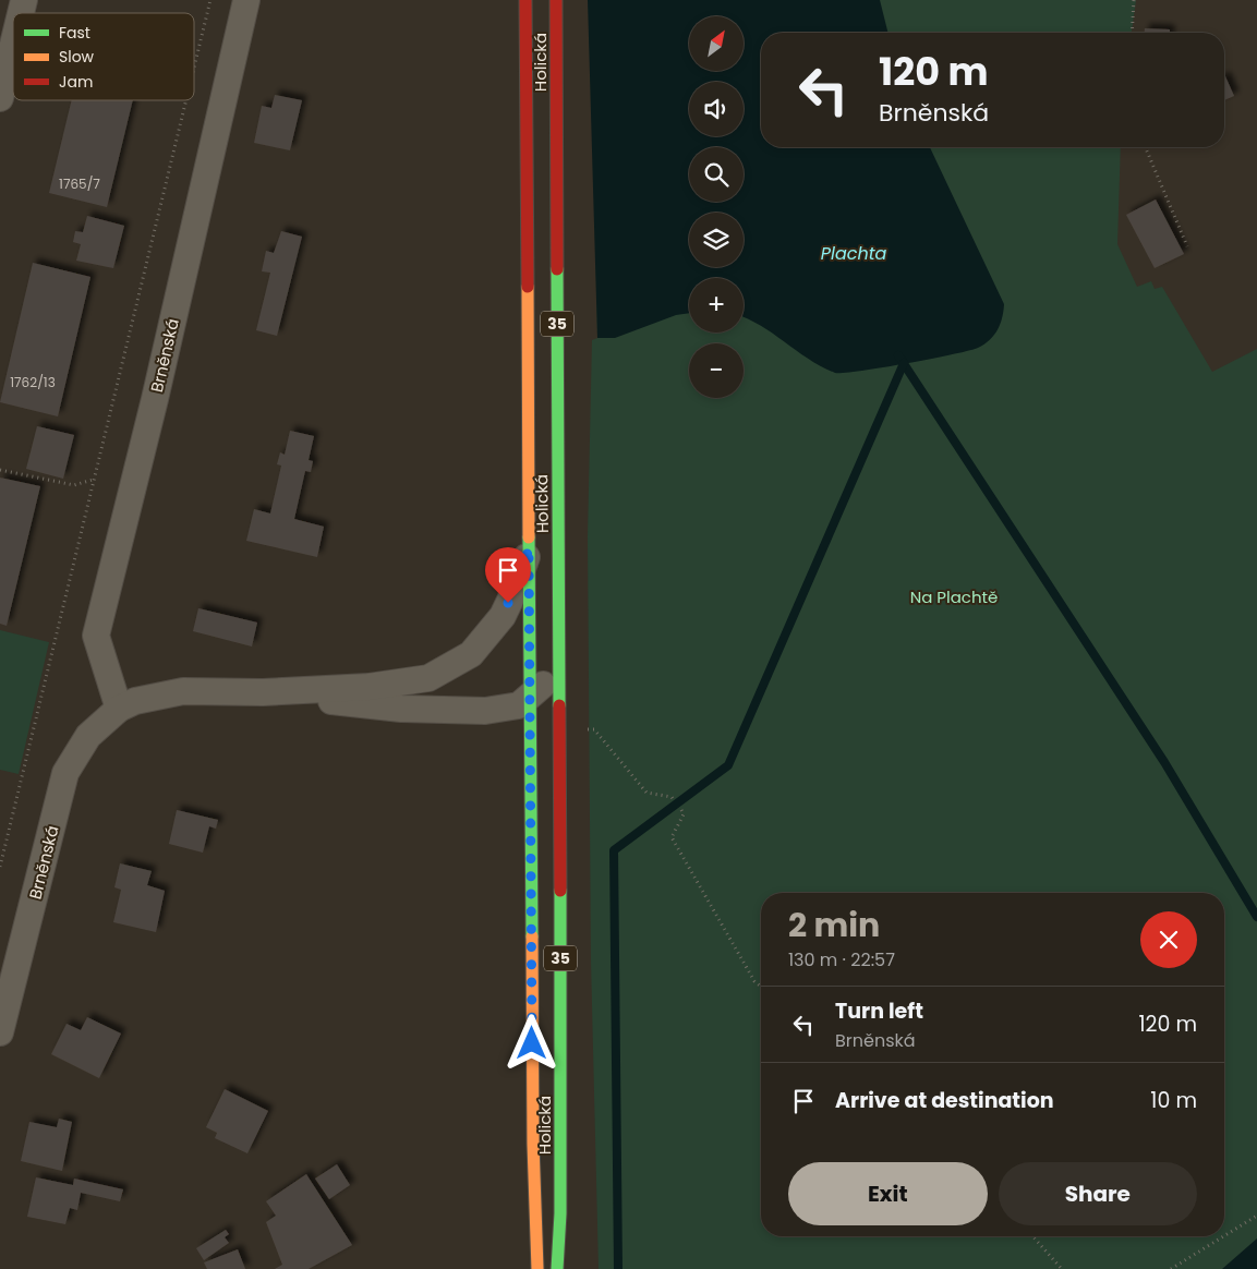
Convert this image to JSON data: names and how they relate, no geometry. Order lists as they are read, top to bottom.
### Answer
{
  "streets": {
    "main road": ["Holická", "35"],
    "street": ["Brněnská"]
  },
  "crossings": [
    ["Holická", "Brněnská"]
  ],
  "water": ["Plachta"],
  "parks": ["Na Plachtě"],
  "house_numbers": ["1765/7", "1762/13"],
  "legend": ["Fast", "Slow", "Jam"],
  "north": "top right",
  "page": {
    "map_buttons": ["+", "−"],
    "turn": ["120 m", "Brněnská"],
    "heading": ["2 min", "130 m · 22:57"],
    "list": [
      {
        "name": "Turn left",
        "note": "Brněnská",
        "value": "120 m"
      },
      {
        "name": "Arrive at destination",
        "value": "10 m"
      }
    ],
    "buttons": ["Exit", "Share"]
  }
}
